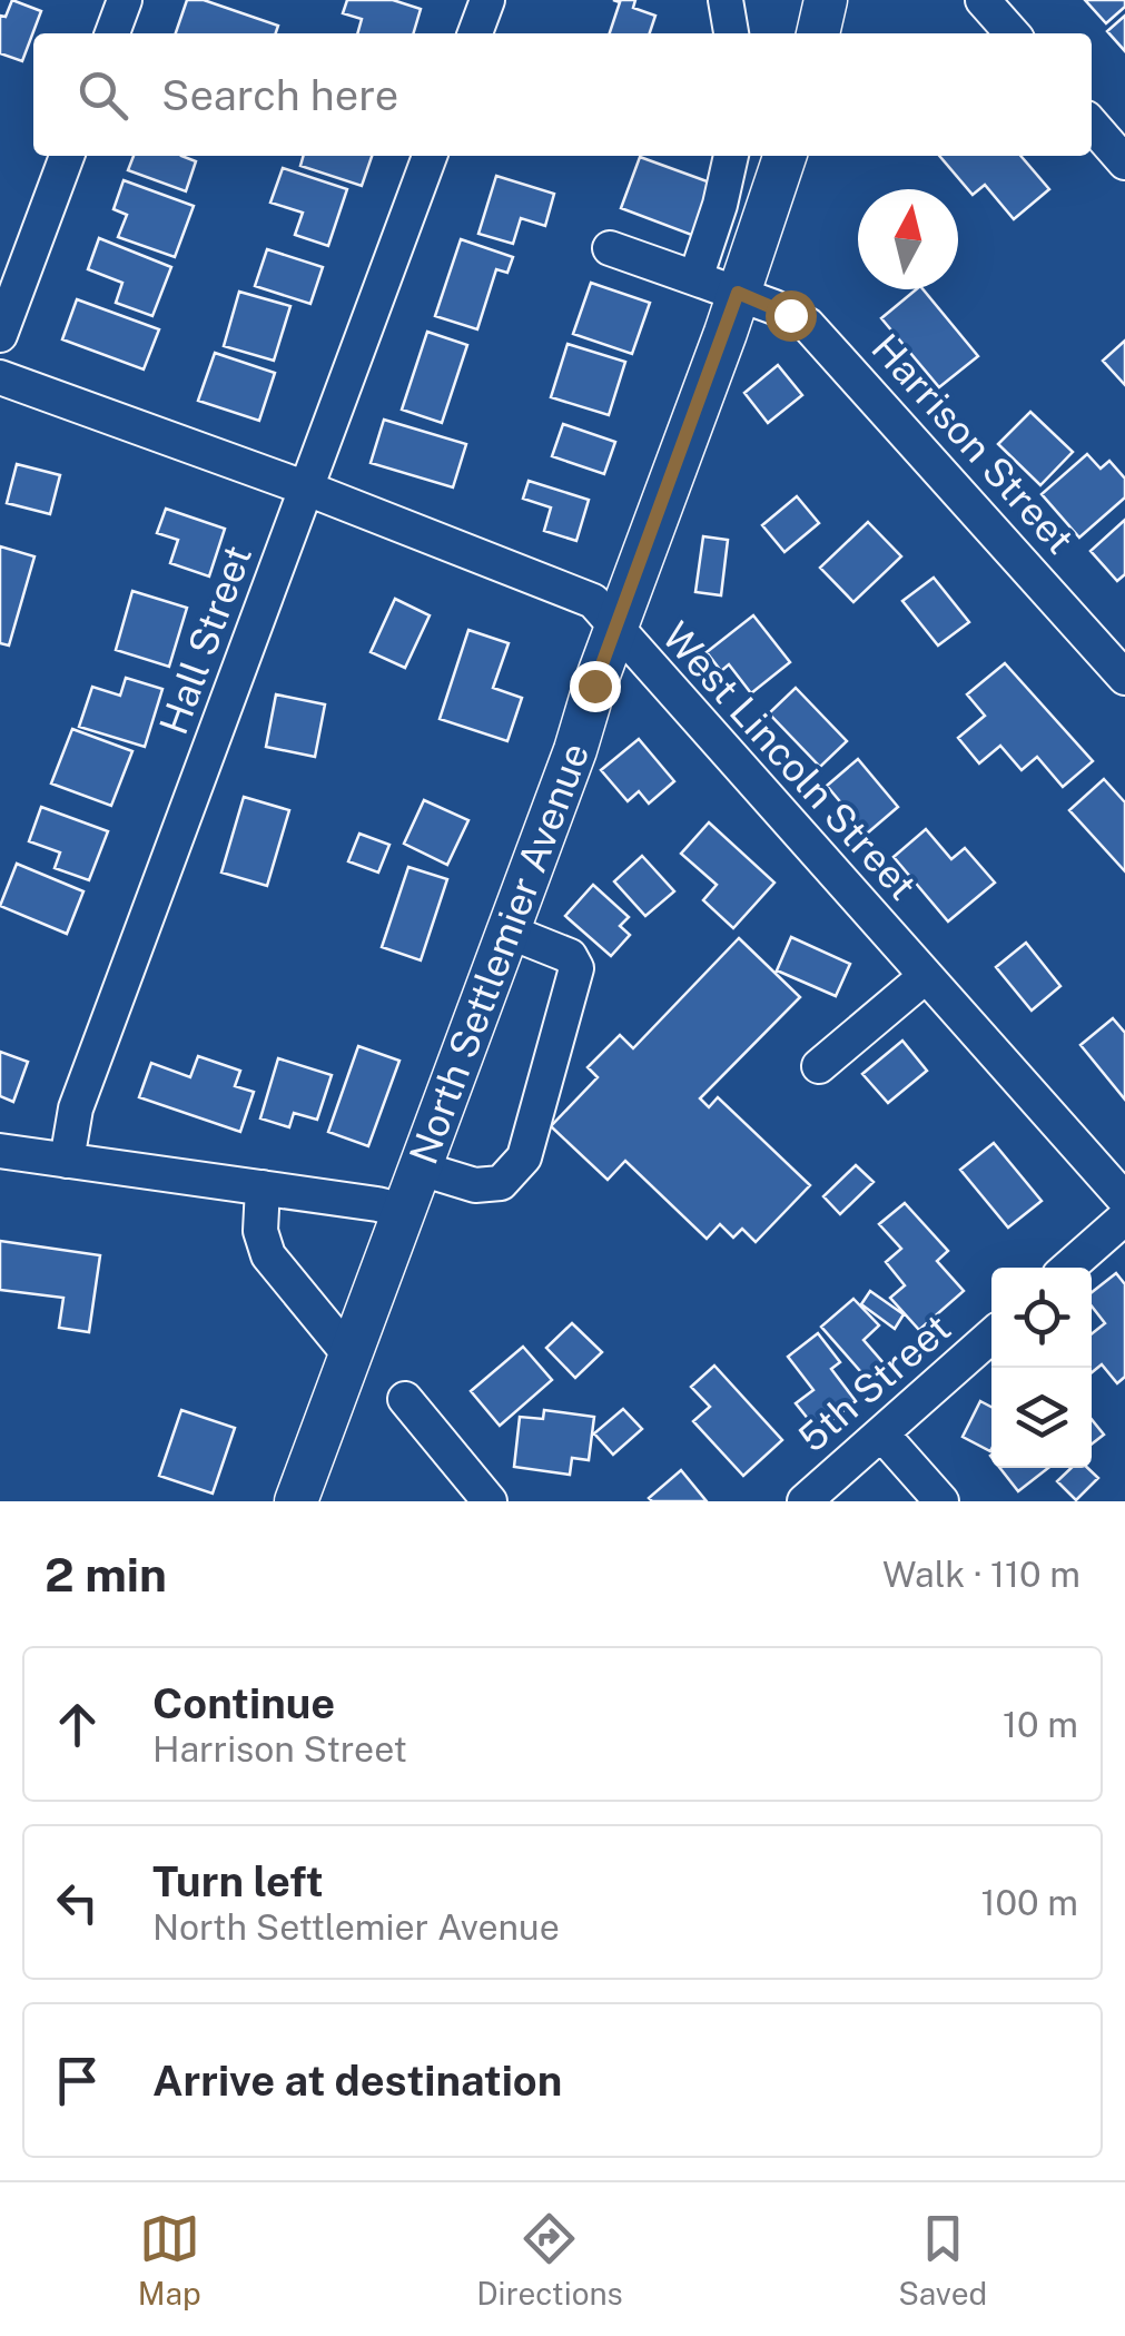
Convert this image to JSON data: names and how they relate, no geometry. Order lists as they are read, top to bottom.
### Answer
{
  "streets": {
    "main road": ["North Settlemier Avenue"],
    "street": [
      "Harrison Street",
      "Hall Street",
      "West Lincoln Street",
      "5th Street"
    ]
  },
  "crossings": [
    ["Harrison Street", "North Settlemier Avenue"],
    ["Hall Street", "West Lincoln Street"],
    ["West Lincoln Street", "North Settlemier Avenue"]
  ],
  "north": "top",
  "page": {
    "search": "Search here",
    "heading": ["2 min", "Walk · 110 m"],
    "list": [
      ["Continue", "Harrison Street", "10 m"],
      ["Turn left", "North Settlemier Avenue", "100 m"],
      "Arrive at destination"
    ],
    "nav": ["Map", "Directions", "Saved"]
  }
}
